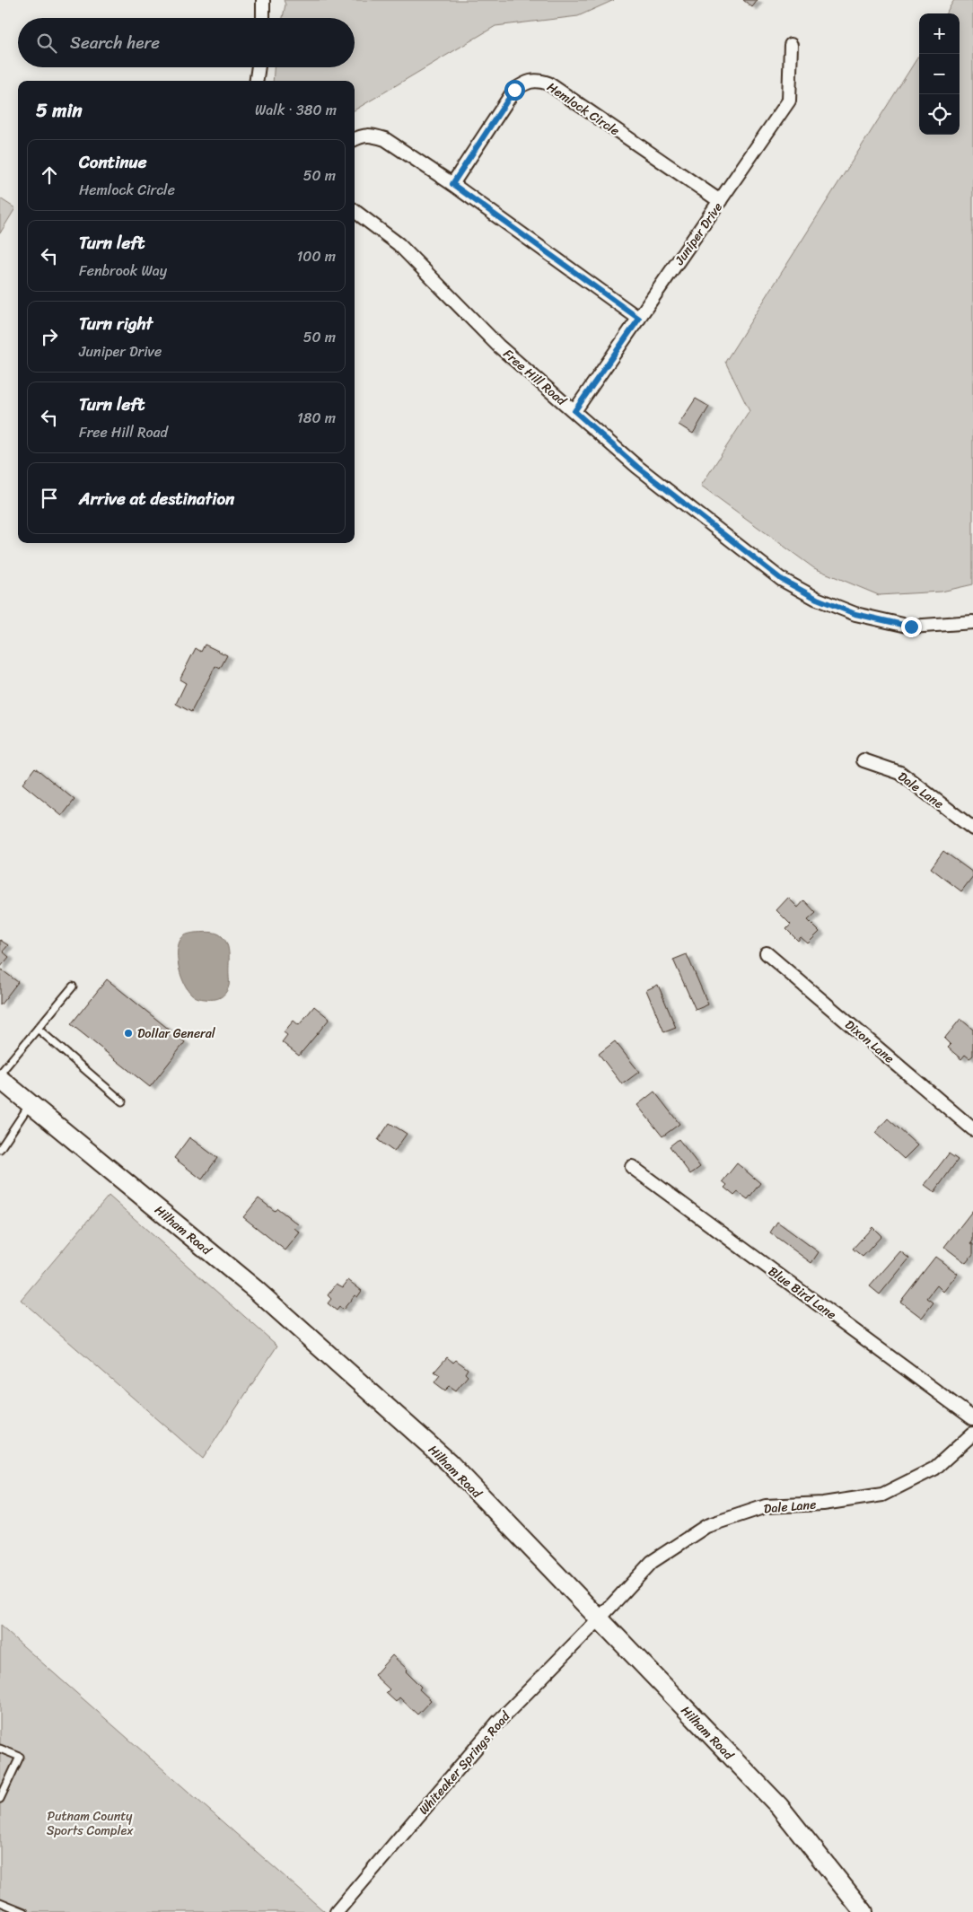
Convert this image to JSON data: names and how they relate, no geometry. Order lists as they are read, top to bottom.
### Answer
{
  "streets": {
    "main road": ["Hilham Road"],
    "street": [
      "Hemlock Circle",
      "Juniper Drive",
      "Free Hill Road",
      "Dale Lane",
      "Dixon Lane",
      "Blue Bird Lane",
      "Whiteaker Springs Road"
    ]
  },
  "crossings": [
    ["Hemlock Circle", "Juniper Drive"],
    ["Juniper Drive", "Free Hill Road"],
    ["Dale Lane", "Hilham Road"],
    ["Dale Lane", "Whiteaker Springs Road"],
    ["Hilham Road", "Whiteaker Springs Road"]
  ],
  "parks": ["Putnam County Sports Complex"],
  "places": ["Dollar General"],
  "page": {
    "map_buttons": ["+", "−"],
    "search": "Search here",
    "heading": ["5 min", "Walk · 380 m"],
    "list": [
      ["Continue", "Hemlock Circle", "50 m"],
      ["Turn left", "Fenbrook Way", "100 m"],
      ["Turn right", "Juniper Drive", "50 m"],
      ["Turn left", "Free Hill Road", "180 m"],
      "Arrive at destination"
    ]
  }
}
